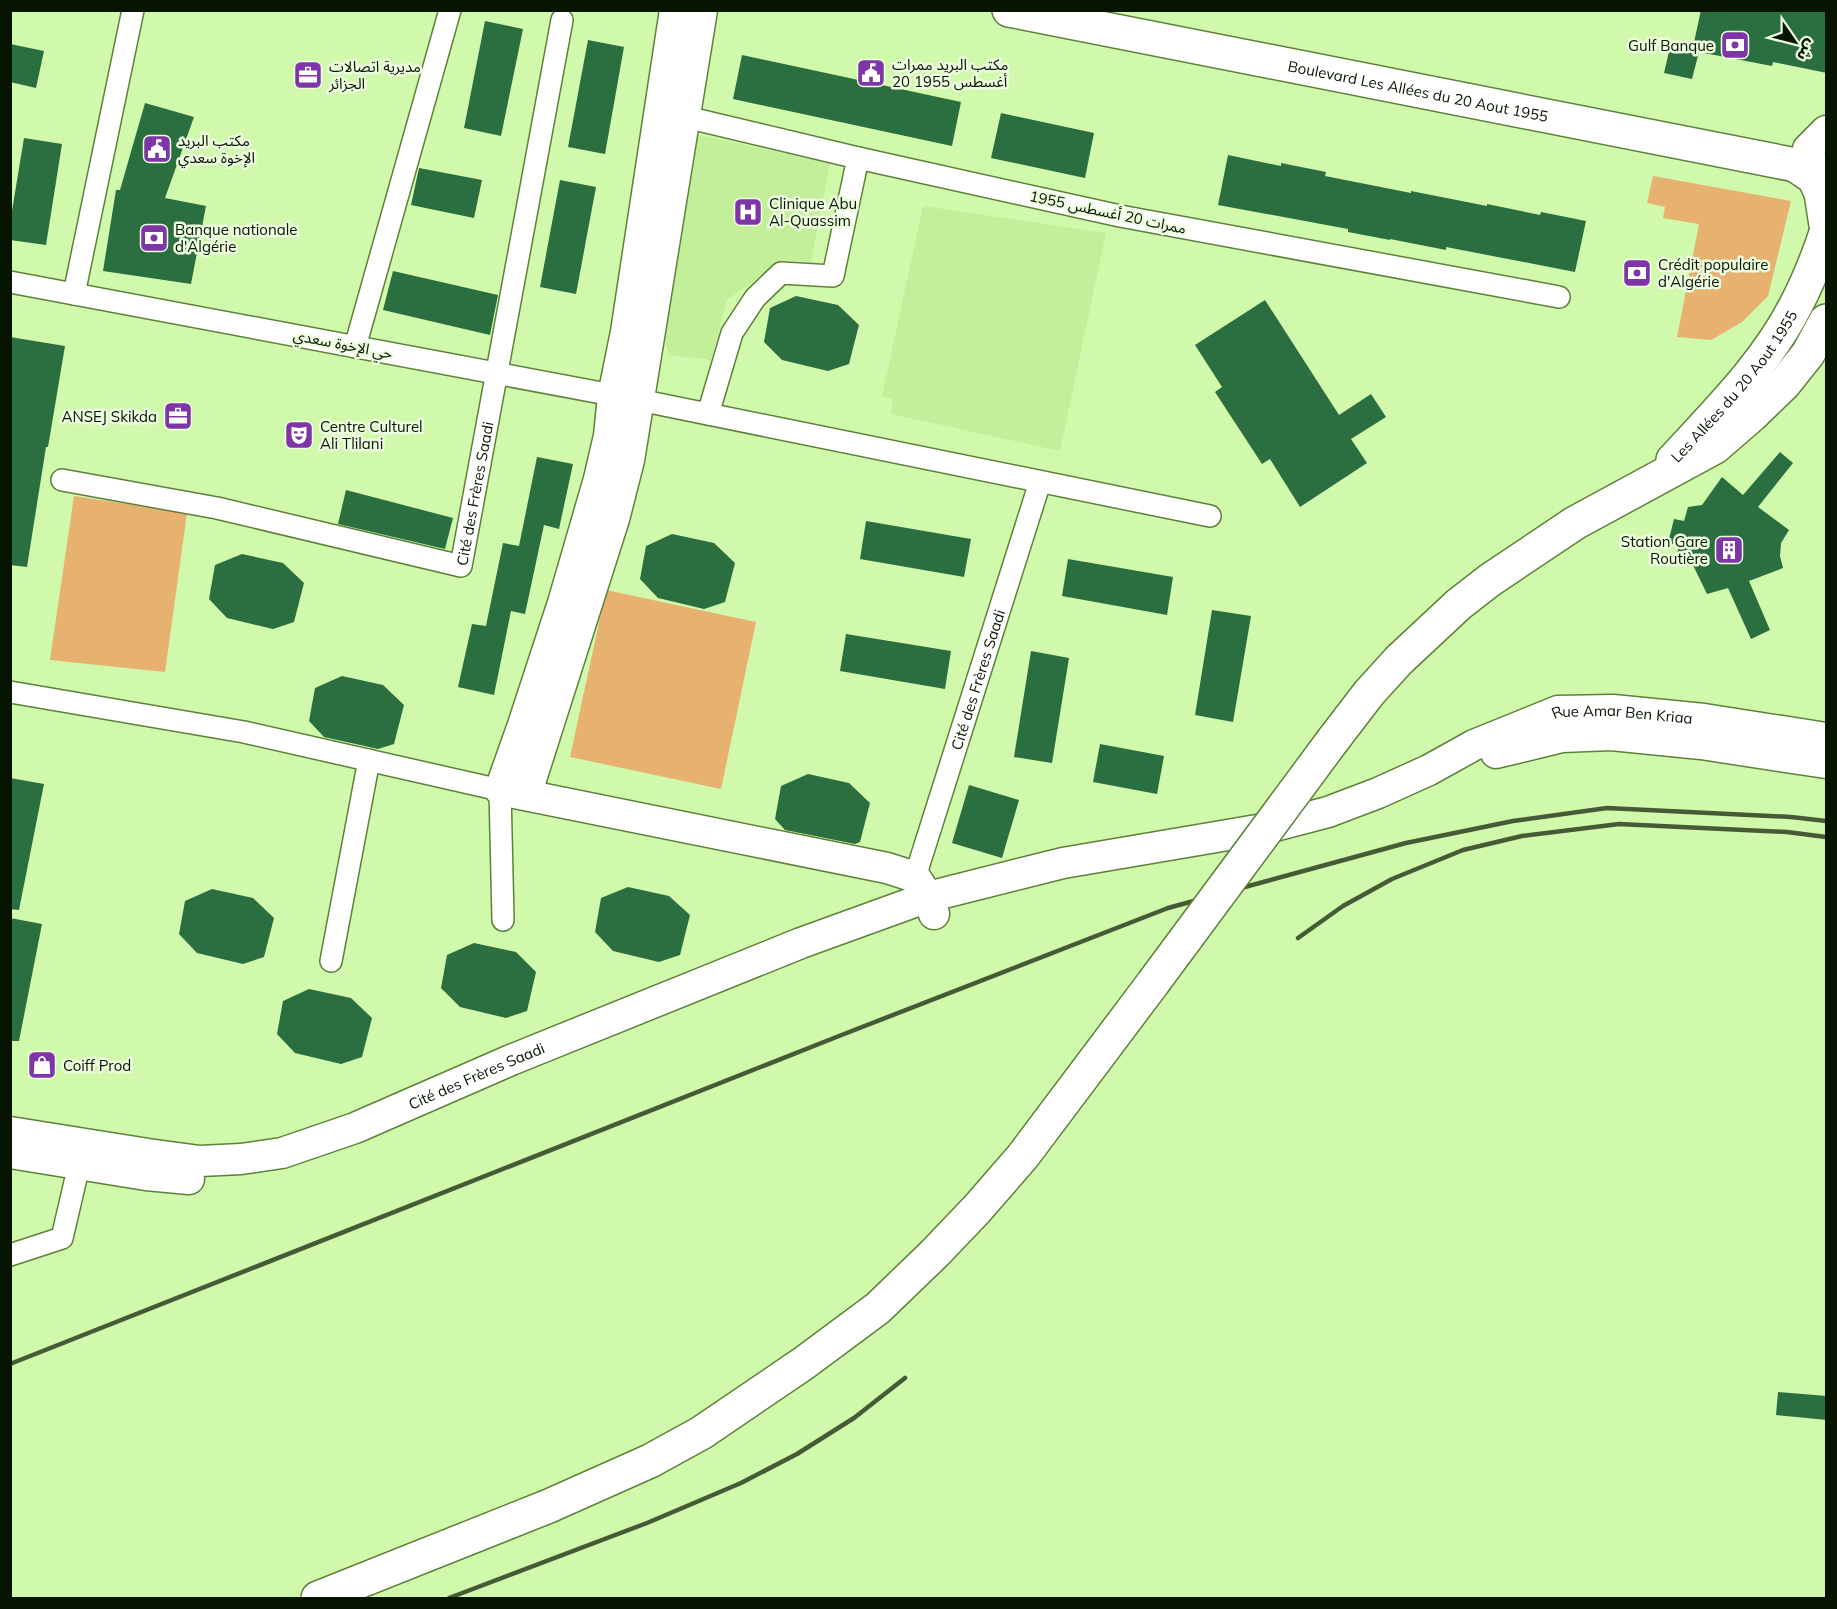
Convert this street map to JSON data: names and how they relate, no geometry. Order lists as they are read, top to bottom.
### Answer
{
  "streets": {
    "main road": [
      "Boulevard Les Allées du 20 Aout 1955",
      "Les Allées du 20 Aout 1955",
      "Cité des Frères Saadi",
      "Rue Amar Ben Kriaa"
    ],
    "street": ["ممرات 20 أغسطس 1955", "حي الإخوة سعدي"]
  },
  "crossings": [
    ["حي الإخوة سعدي", "Cité des Frères Saadi"],
    ["Cité des Frères Saadi", "Rue Amar Ben Kriaa"]
  ],
  "places": {
    "bank": ["Gulf Banque", "Banque nationale d'Algérie", "Crédit populaire d'Algérie"],
    "public building": ["مكتب البريد ممرات 20 أغسطس 1955", "مكتب البريد الإخوة سعدي"],
    "office": ["مديرية اتصالات الجزائر", "ANSEJ Skikda"],
    "hospital": ["Clinique Abu Al-Quassim"],
    "theatre": ["Centre Culturel Ali Tlilani"],
    "building": ["Station Gare Routière"],
    "shop": ["Coiff Prod"]
  },
  "north": "bottom right"
}
